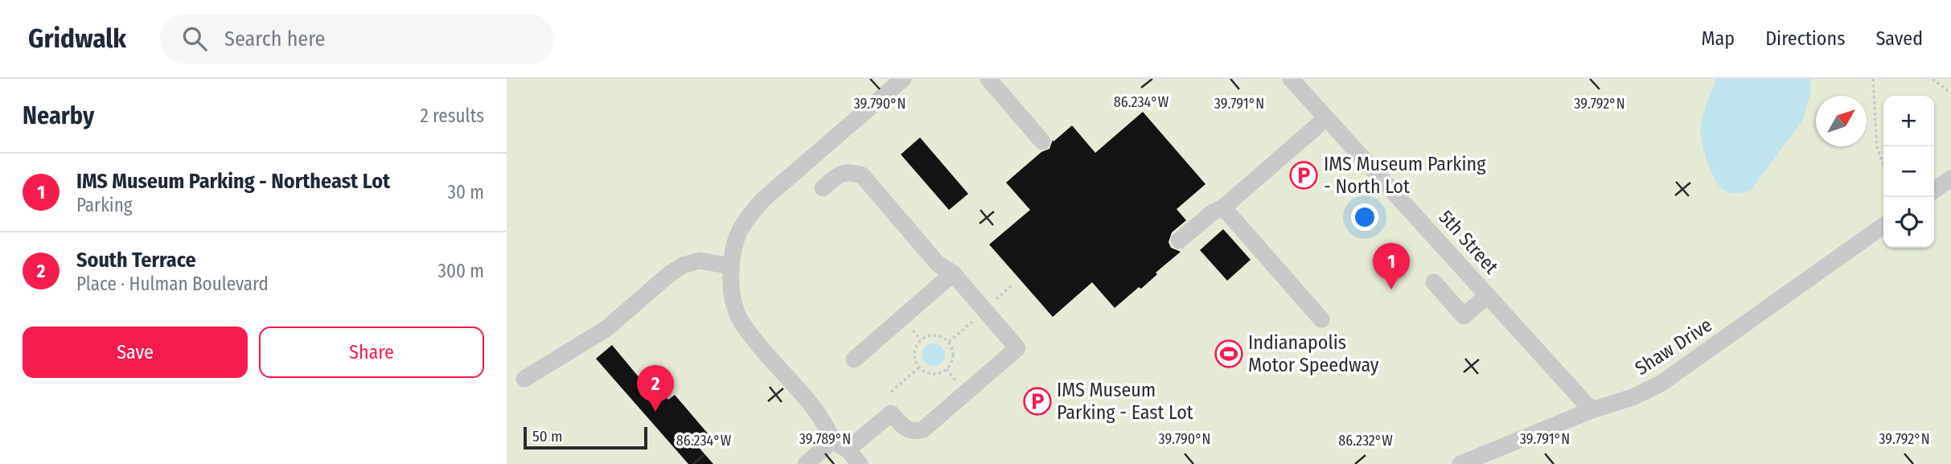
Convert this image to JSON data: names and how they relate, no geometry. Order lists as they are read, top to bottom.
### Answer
{
  "streets": {
    "street": ["5th Street", "Shaw Drive"]
  },
  "crossings": [
    ["5th Street", "Shaw Drive"]
  ],
  "places": {
    "parking": ["IMS Museum Parking - North Lot", "IMS Museum Parking - East Lot"],
    "sports": ["Indianapolis Motor Speedway"]
  },
  "scale_bar": "50 m",
  "north": "top right",
  "page": {
    "header": "Gridwalk",
    "search": "Search here",
    "nav": ["Map", "Directions", "Saved"],
    "heading": ["Nearby", "2 results"],
    "map_buttons": ["+", "−"],
    "list": [
      {
        "mark": "1",
        "name": "IMS Museum Parking - Northeast Lot",
        "note": "Parking",
        "value": "30 m"
      },
      {
        "mark": "2",
        "name": "South Terrace",
        "note": "Place · Hulman Boulevard",
        "value": "300 m"
      }
    ],
    "pins": ["1", "2"],
    "buttons": ["Save", "Share"],
    "scale": "50 m"
  },
  "coordinates": [
    "86.234°W",
    "39.792°N",
    "39.790°N",
    "39.791°N",
    "39.789°N",
    "86.232°W"
  ]
}
